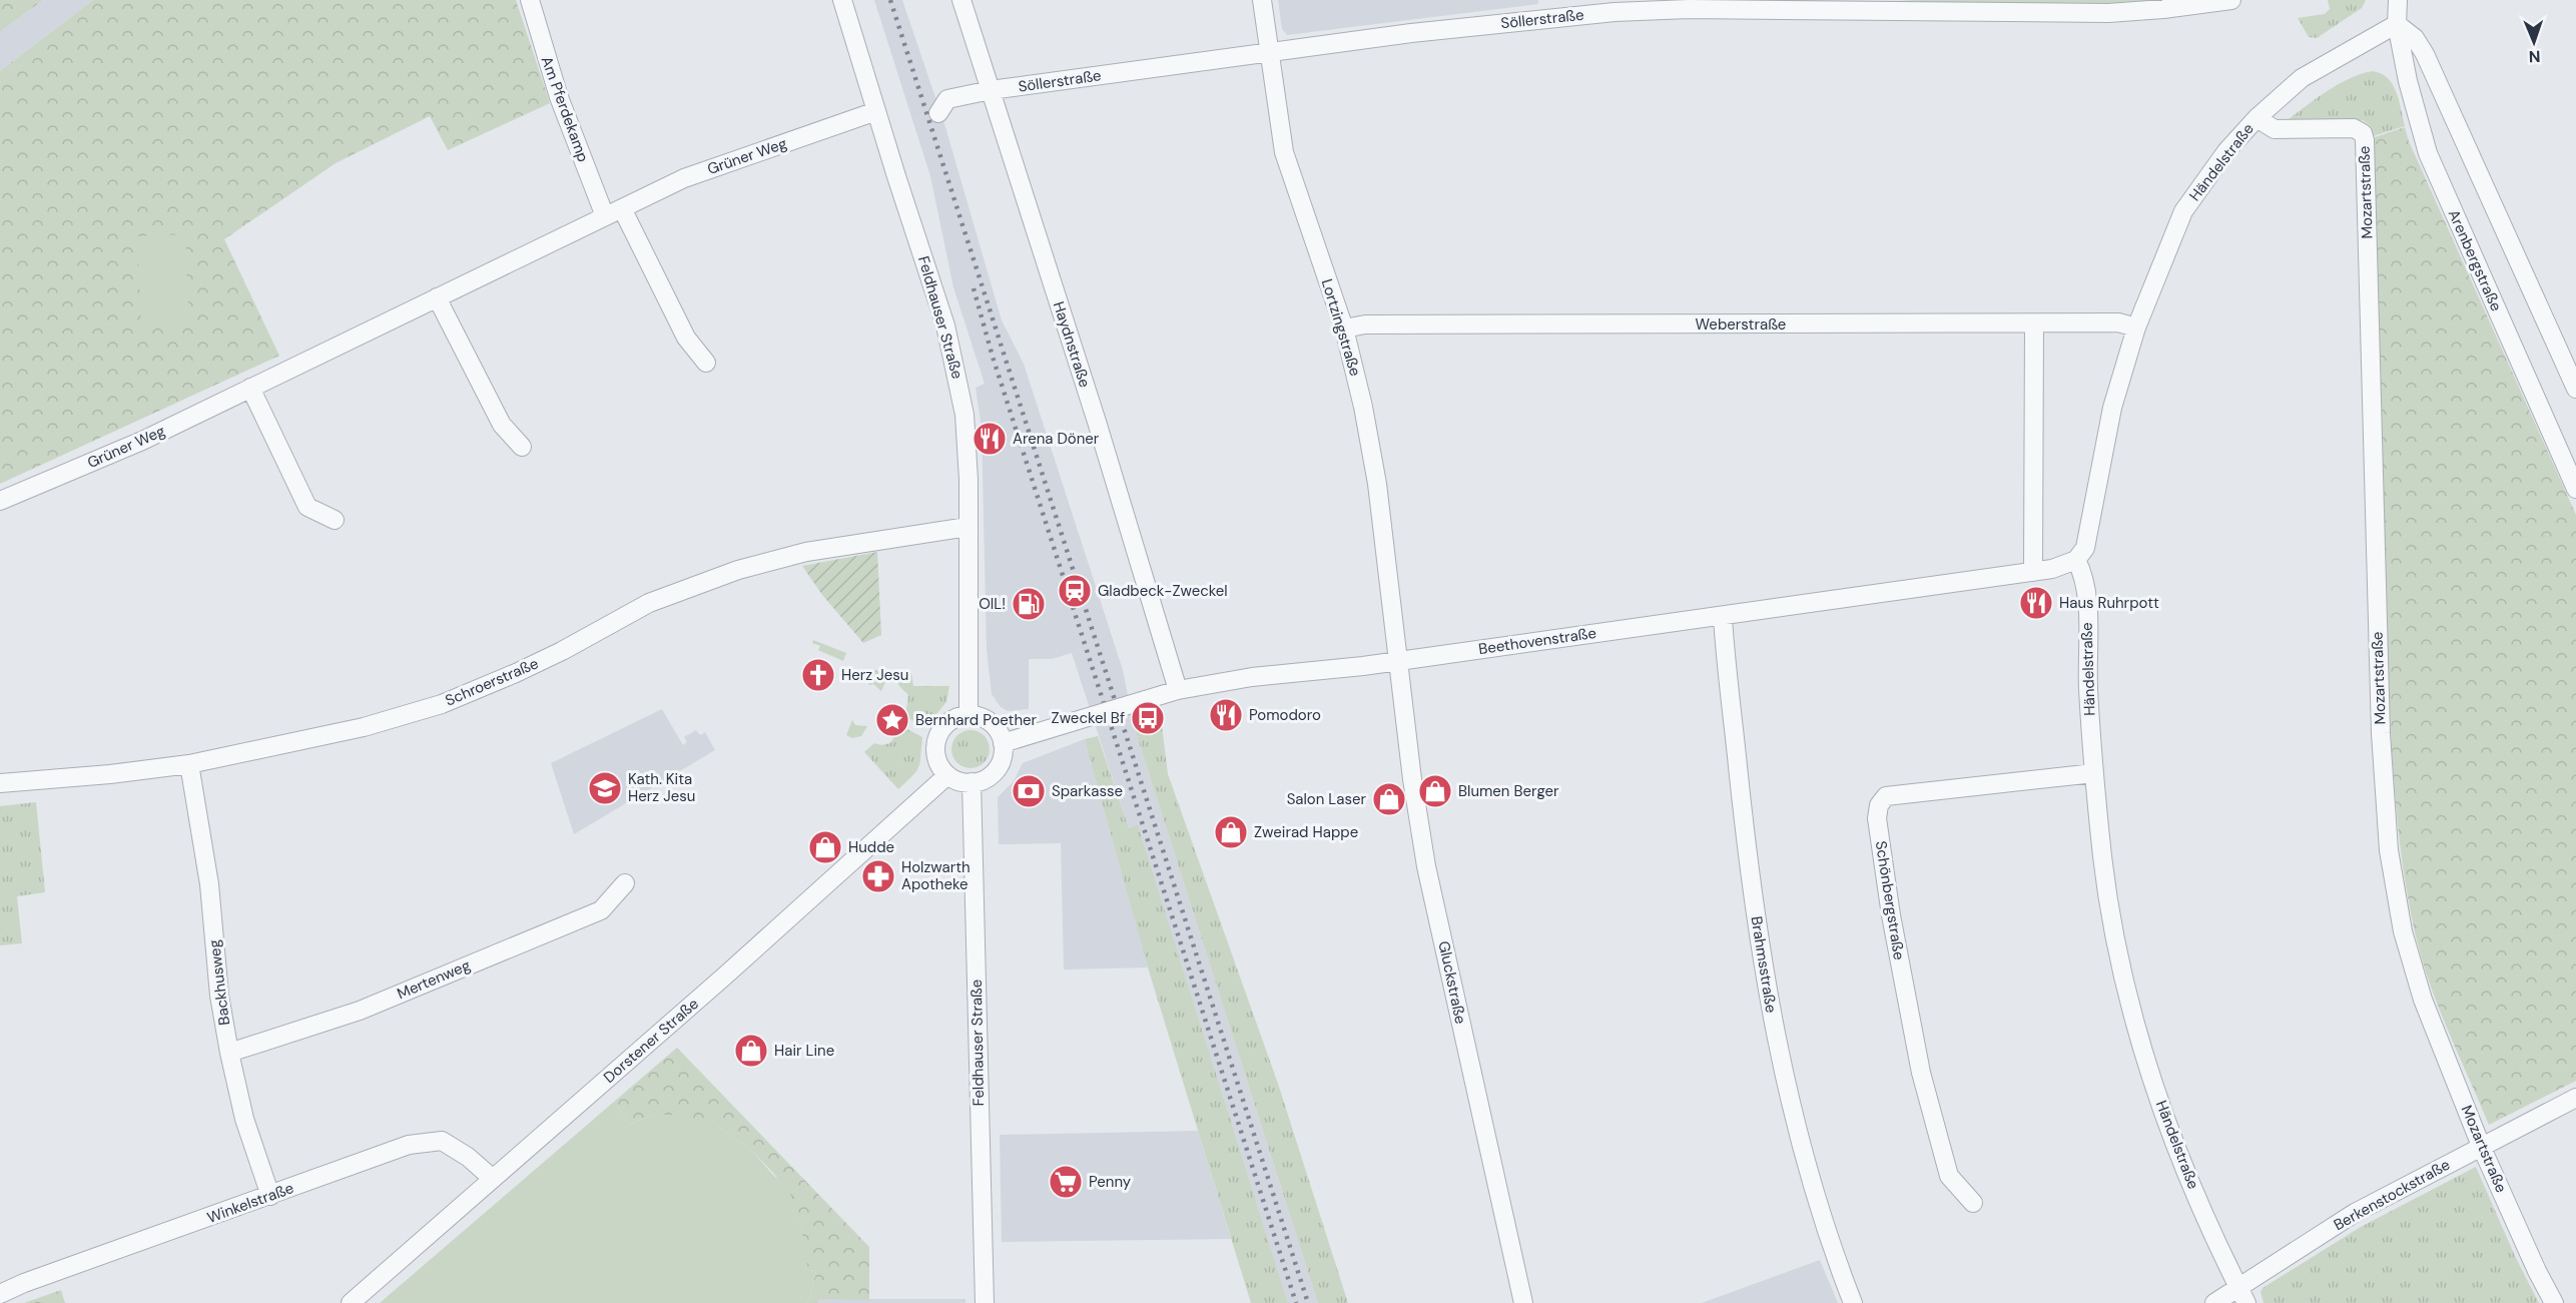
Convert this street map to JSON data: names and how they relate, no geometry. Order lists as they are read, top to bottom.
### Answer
{
  "streets": {
    "street": [
      "Söllerstraße",
      "Am Pferdekamp",
      "Grüner Weg",
      "Händelstraße",
      "Mozartstraße",
      "Arenbergstraße",
      "Feldhauser Straße",
      "Weberstraße",
      "Lortzingstraße",
      "Haydnstraße",
      "Beethovenstraße",
      "Schroerstraße",
      "Schönbergstraße",
      "Brahmsstraße",
      "Mertenweg",
      "Backhusweg",
      "Gluckstraße",
      "Dorstener Straße",
      "Berkenstockstraße",
      "Winkelstraße"
    ]
  },
  "crossings": [
    ["Söllerstraße", "Lortzingstraße"],
    ["Söllerstraße", "Haydnstraße"],
    ["Am Pferdekamp", "Grüner Weg"],
    ["Grüner Weg", "Feldhauser Straße"],
    ["Händelstraße", "Mozartstraße"],
    ["Händelstraße", "Arenbergstraße"],
    ["Händelstraße", "Weberstraße"],
    ["Händelstraße", "Beethovenstraße"],
    ["Händelstraße", "Schönbergstraße"],
    ["Händelstraße", "Berkenstockstraße"],
    ["Mozartstraße", "Berkenstockstraße"],
    ["Feldhauser Straße", "Beethovenstraße"],
    ["Feldhauser Straße", "Schroerstraße"],
    ["Feldhauser Straße", "Dorstener Straße"],
    ["Weberstraße", "Lortzingstraße"],
    ["Lortzingstraße", "Beethovenstraße"],
    ["Lortzingstraße", "Gluckstraße"],
    ["Haydnstraße", "Beethovenstraße"],
    ["Beethovenstraße", "Brahmsstraße"],
    ["Beethovenstraße", "Gluckstraße"],
    ["Beethovenstraße", "Dorstener Straße"],
    ["Schroerstraße", "Backhusweg"],
    ["Mertenweg", "Backhusweg"],
    ["Backhusweg", "Winkelstraße"],
    ["Dorstener Straße", "Winkelstraße"]
  ],
  "places": {
    "restaurant": ["Arena Döner", "Haus Ruhrpott", "Pomodoro"],
    "station": ["Gladbeck-Zweckel"],
    "fuel station": ["OIL!"],
    "church": ["Herz Jesu"],
    "bus stop": ["Zweckel Bf"],
    "place": ["Bernhard Poether"],
    "school or university": ["Kath. Kita Herz Jesu"],
    "bank": ["Sparkasse"],
    "shop": [
      "Blumen Berger",
      "Salon Laser",
      "Zweirad Happe",
      "Hudde",
      "Hair Line"
    ],
    "pharmacy": ["Holzwarth Apotheke"],
    "supermarket": ["Penny"]
  },
  "north": "bottom"
}
